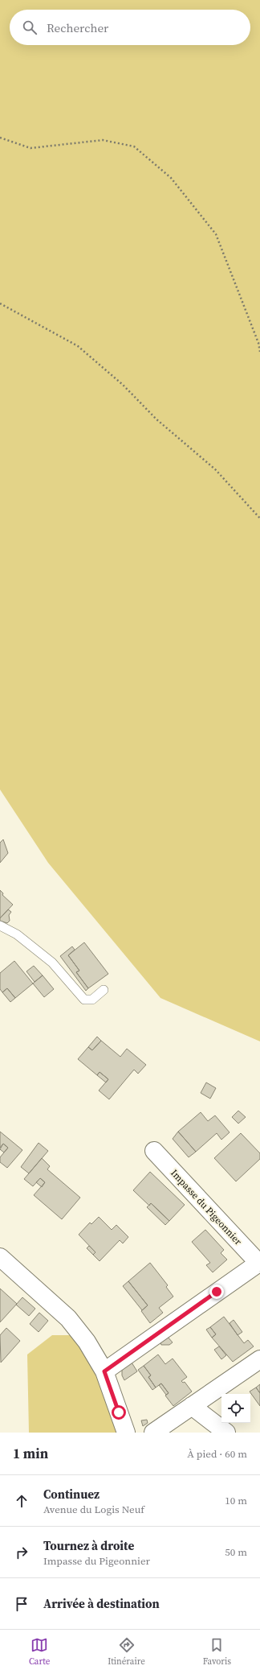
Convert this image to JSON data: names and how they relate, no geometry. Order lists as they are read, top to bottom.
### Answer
{
  "streets": {
    "street": ["Impasse du Pigeonnier"]
  },
  "page": {
    "search": "Rechercher",
    "heading": ["1 min", "À pied · 60 m"],
    "list": [
      ["Continuez", "Avenue du Logis Neuf", "10 m"],
      ["Tournez à droite", "Impasse du Pigeonnier", "50 m"],
      "Arrivée à destination"
    ],
    "nav": ["Carte", "Itinéraire", "Favoris"]
  }
}
